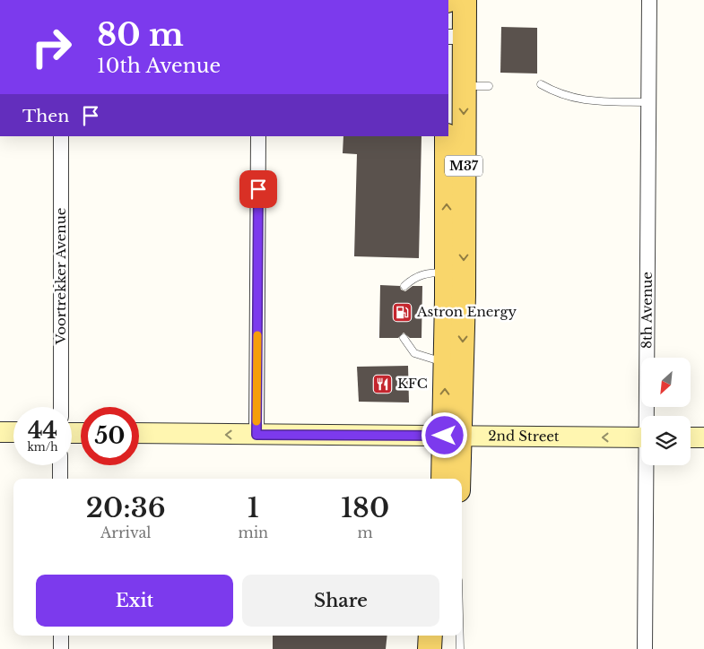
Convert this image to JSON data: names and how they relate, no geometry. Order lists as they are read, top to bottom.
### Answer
{
  "streets": {
    "main road": ["M37", "2nd Street"],
    "street": ["Voortrekker Avenue", "8th Avenue"]
  },
  "crossings": [
    ["M37", "2nd Street"]
  ],
  "one_way": ["2nd Street"],
  "places": {
    "fuel station": ["Astron Energy"],
    "restaurant": ["KFC"]
  },
  "north": "bottom left",
  "page": {
    "turn": ["80 m", "10th Avenue"],
    "then": "Then",
    "speed": "44 km/h",
    "limit": "50",
    "eta": [
      "20:36",
      "Arrival",
      "1",
      "min",
      "180",
      "m"
    ],
    "buttons": ["Exit", "Share"]
  }
}
